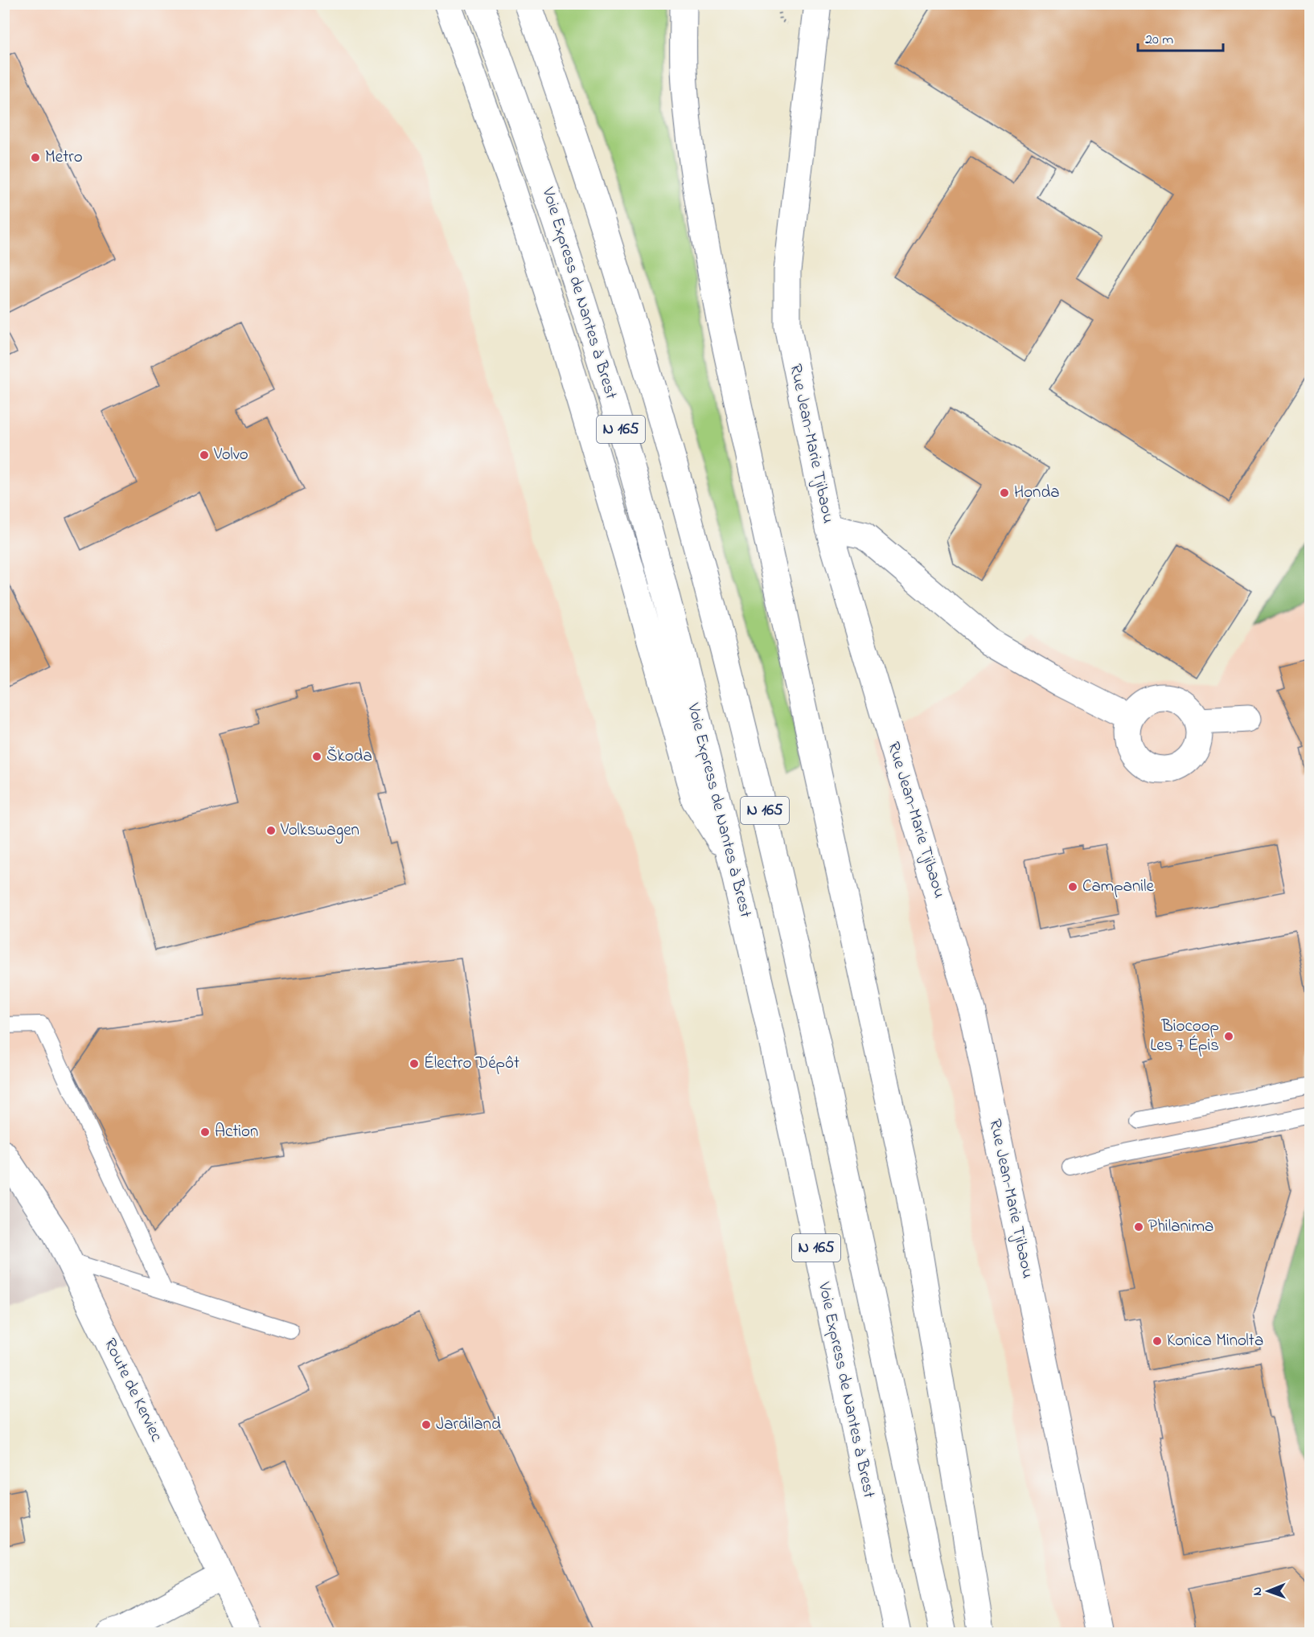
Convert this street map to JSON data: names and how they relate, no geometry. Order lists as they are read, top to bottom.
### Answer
{
  "streets": {
    "main road": [
      "Voie Express de Nantes à Brest",
      "N 165",
      "Rue Jean-Marie Tjibaou",
      "Route de Kerviec"
    ]
  },
  "crossings": [
    ["Voie Express de Nantes à Brest", "N 165"]
  ],
  "places": [
    "Metro",
    "Volvo",
    "Honda",
    "Škoda",
    "Volkswagen",
    "Campanile",
    "Biocoop Les 7 Épis",
    "Électro Dépôt",
    "Action",
    "Philanima",
    "Konica Minolta",
    "Jardiland"
  ],
  "scale_bar": "20 m",
  "north": "left"
}
